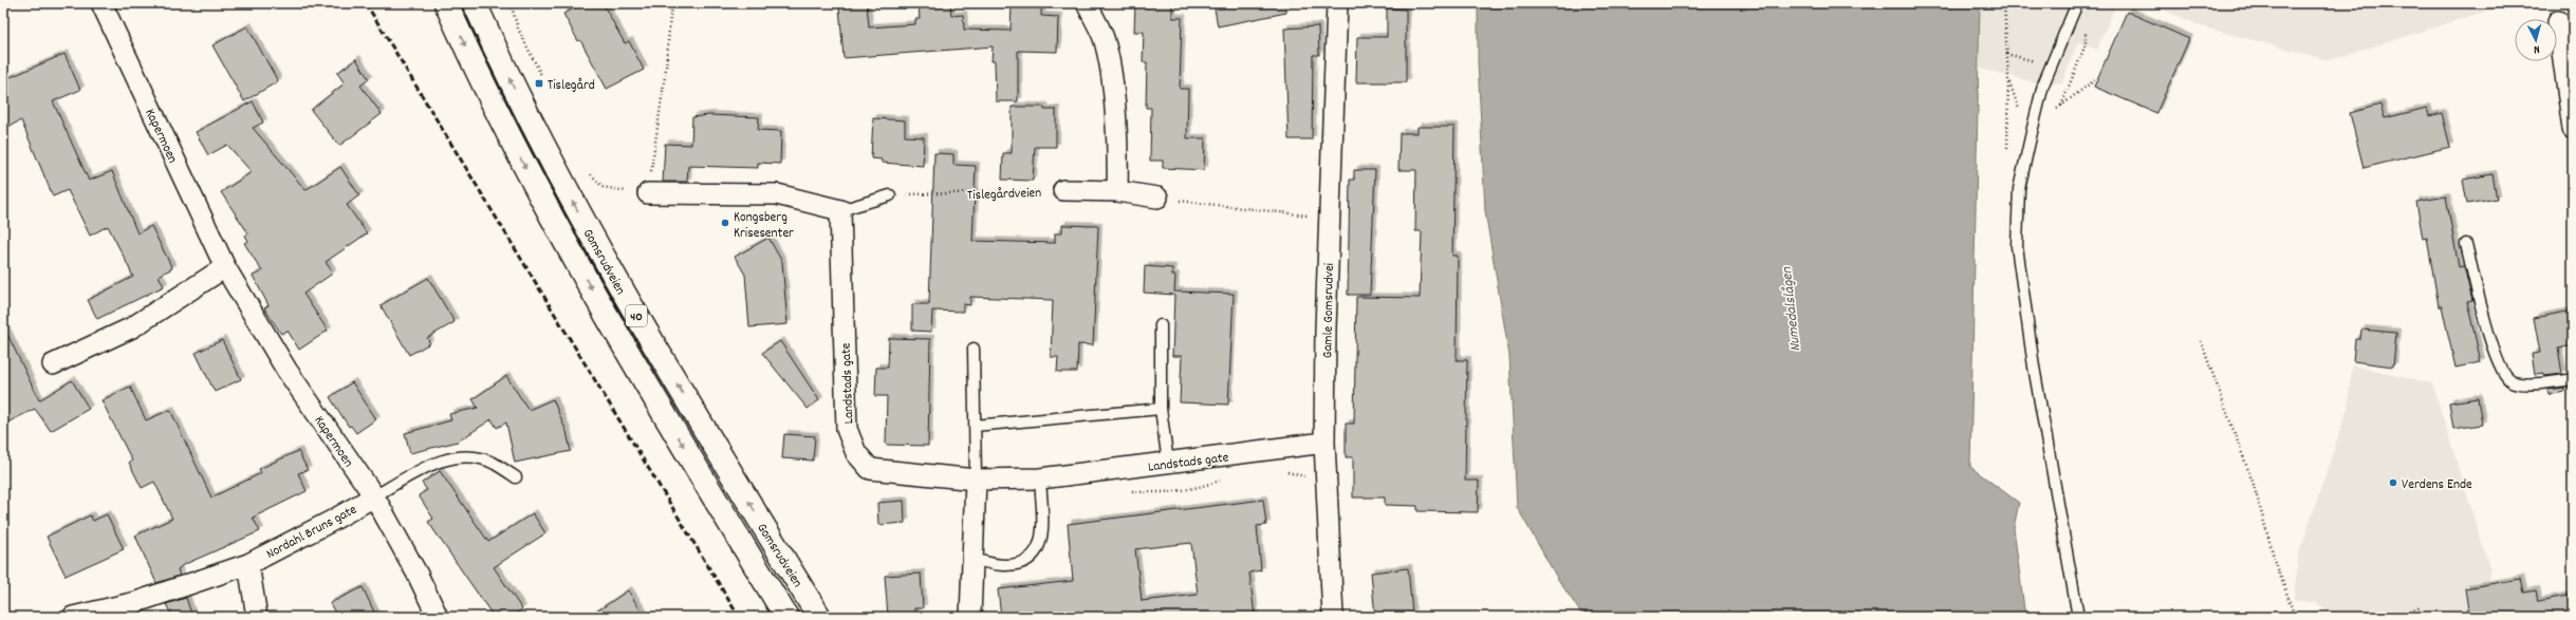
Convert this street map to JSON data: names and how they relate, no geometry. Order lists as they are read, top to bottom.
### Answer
{
  "streets": {
    "main road": ["Gomsrudveien", "40"],
    "street": [
      "Kapermoen",
      "Gamle Gomsrudvei",
      "Landstads gate",
      "Nordahl Bruns gate"
    ],
    "path": ["Tislegårdveien"]
  },
  "crossings": [
    ["Kapermoen", "Nordahl Bruns gate"],
    ["Gamle Gomsrudvei", "Landstads gate"]
  ],
  "water": ["Numedalslågen"],
  "places": {
    "transit": ["Tislegård"],
    "other": ["Kongsberg Krisesenter", "Verdens Ende"]
  },
  "north": "bottom"
}
